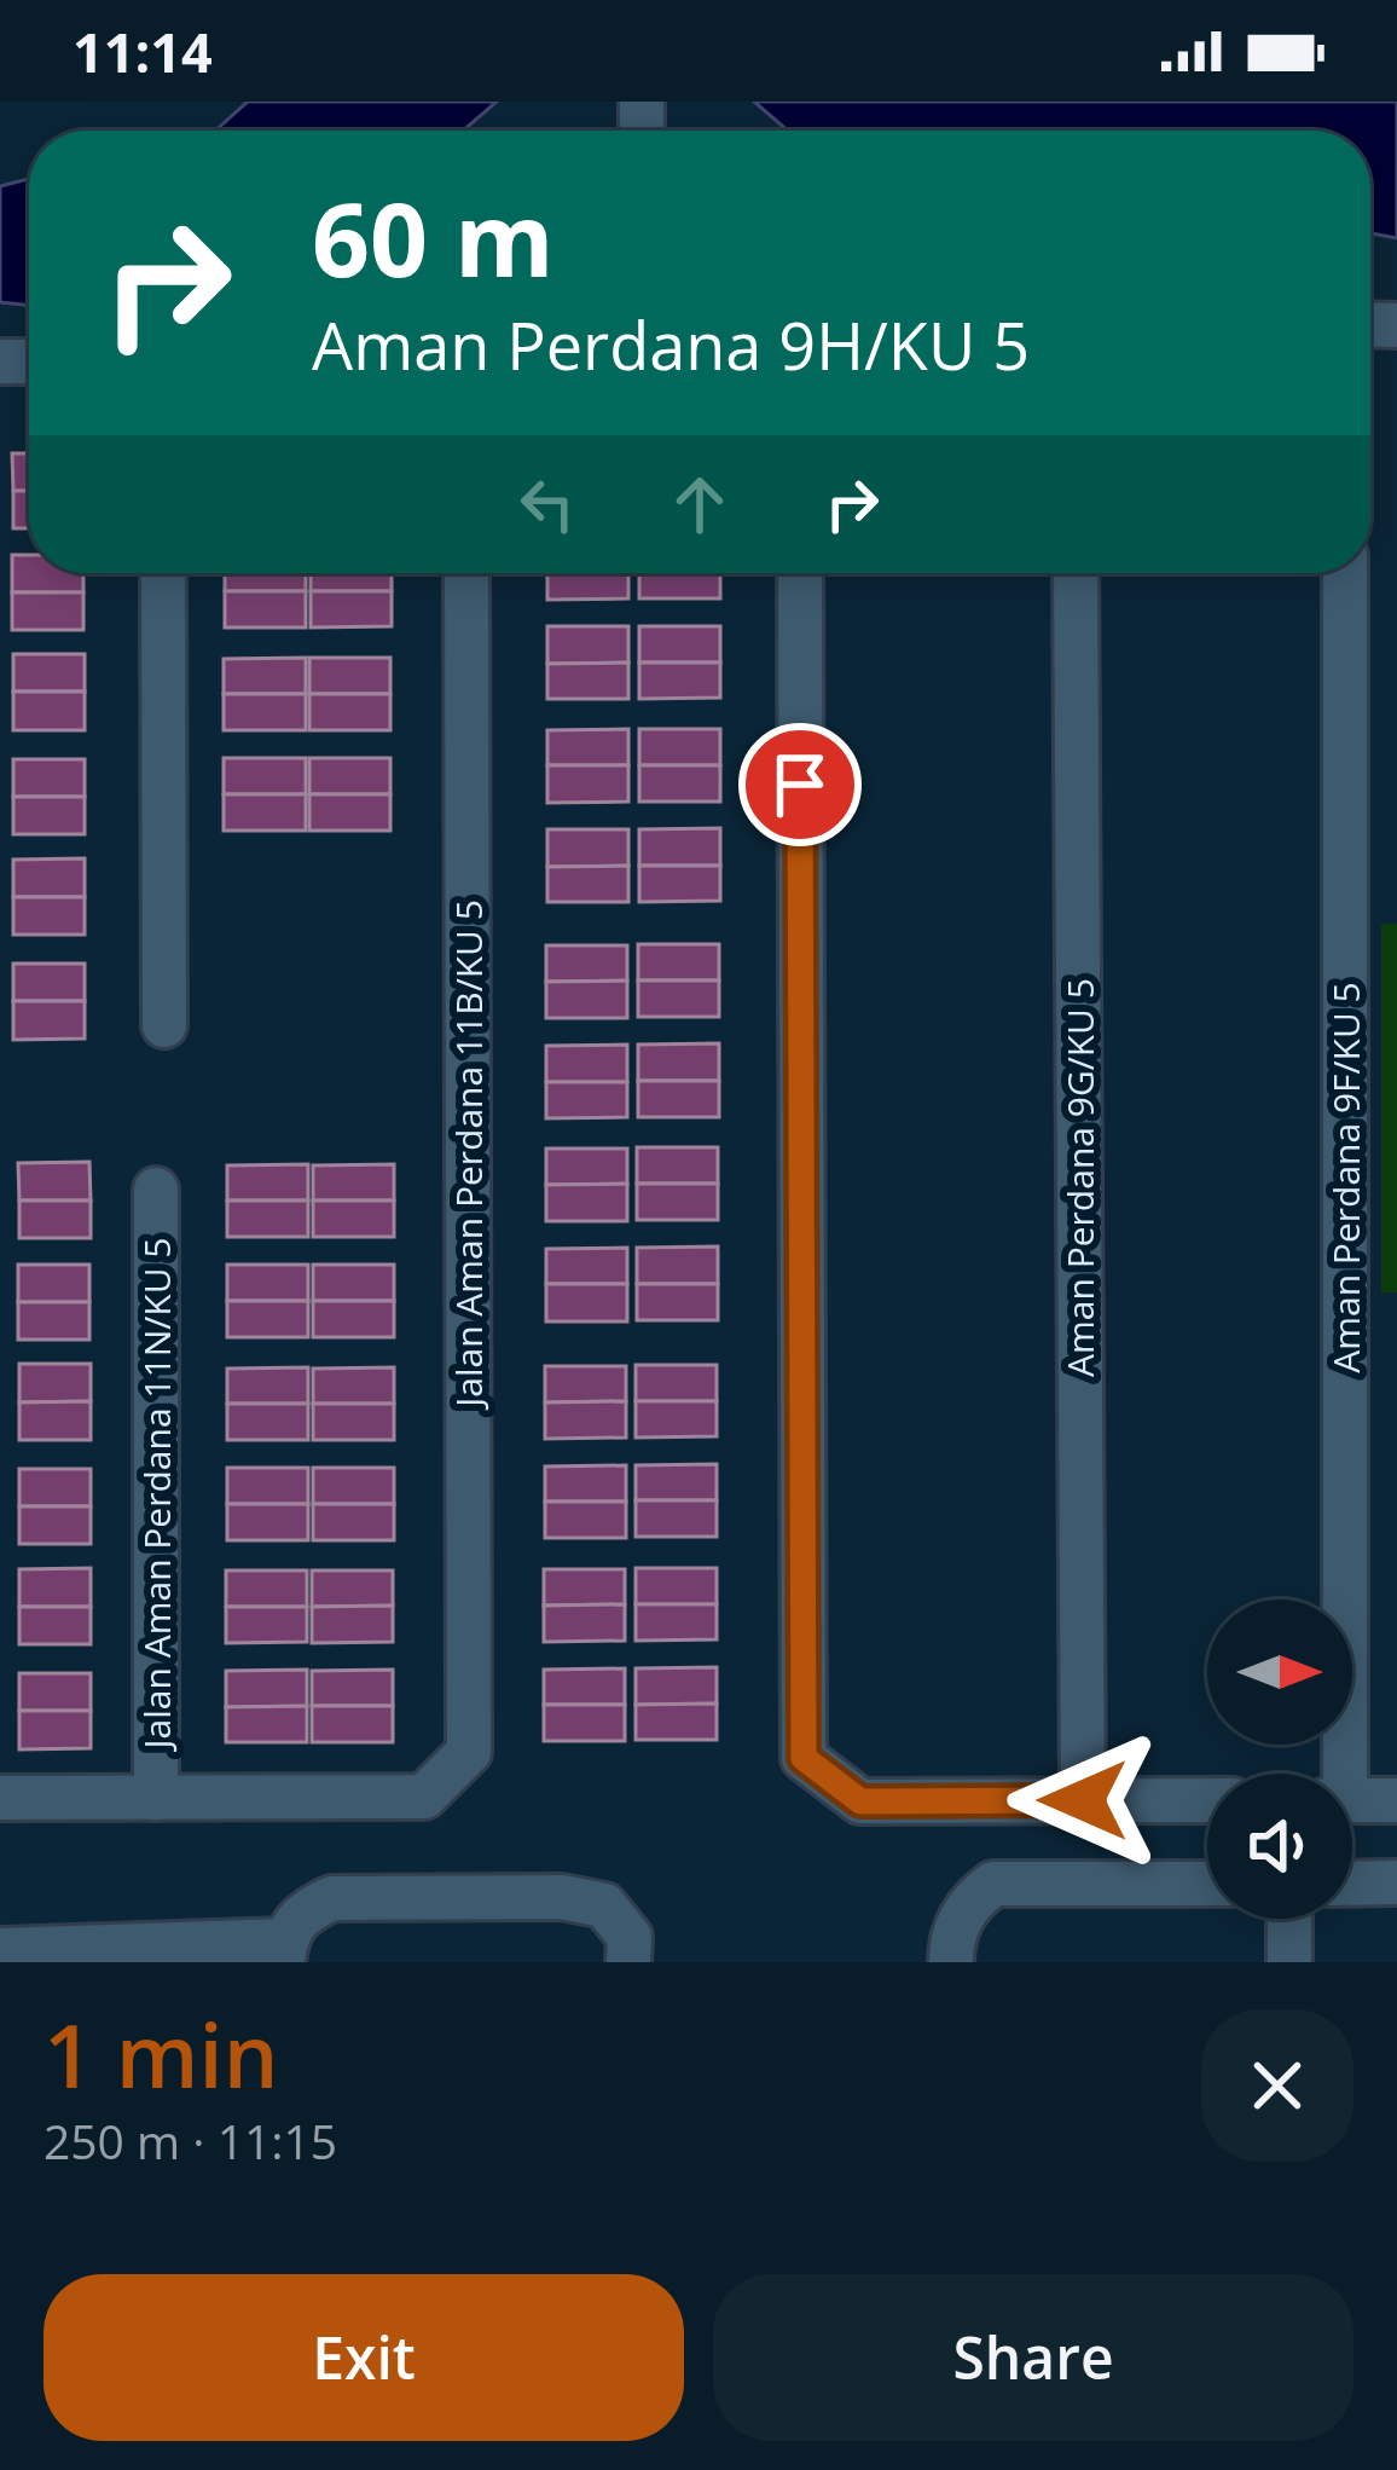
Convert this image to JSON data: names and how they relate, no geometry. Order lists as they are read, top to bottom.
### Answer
{
  "streets": {
    "street": [
      "Jalan Aman Perdana 11B/KU 5",
      "Aman Perdana 9G/KU 5",
      "Aman Perdana 9F/KU 5",
      "Jalan Aman Perdana 11N/KU 5"
    ]
  },
  "crossings": [
    ["Jalan Aman Perdana 11B/KU 5", "Jalan Aman Perdana 11N/KU 5"]
  ],
  "north": "right",
  "page": {
    "status": "11:14",
    "turn": ["60 m", "Aman Perdana 9H/KU 5"],
    "heading": ["1 min", "250 m · 11:15"],
    "buttons": ["Exit", "Share"]
  }
}
